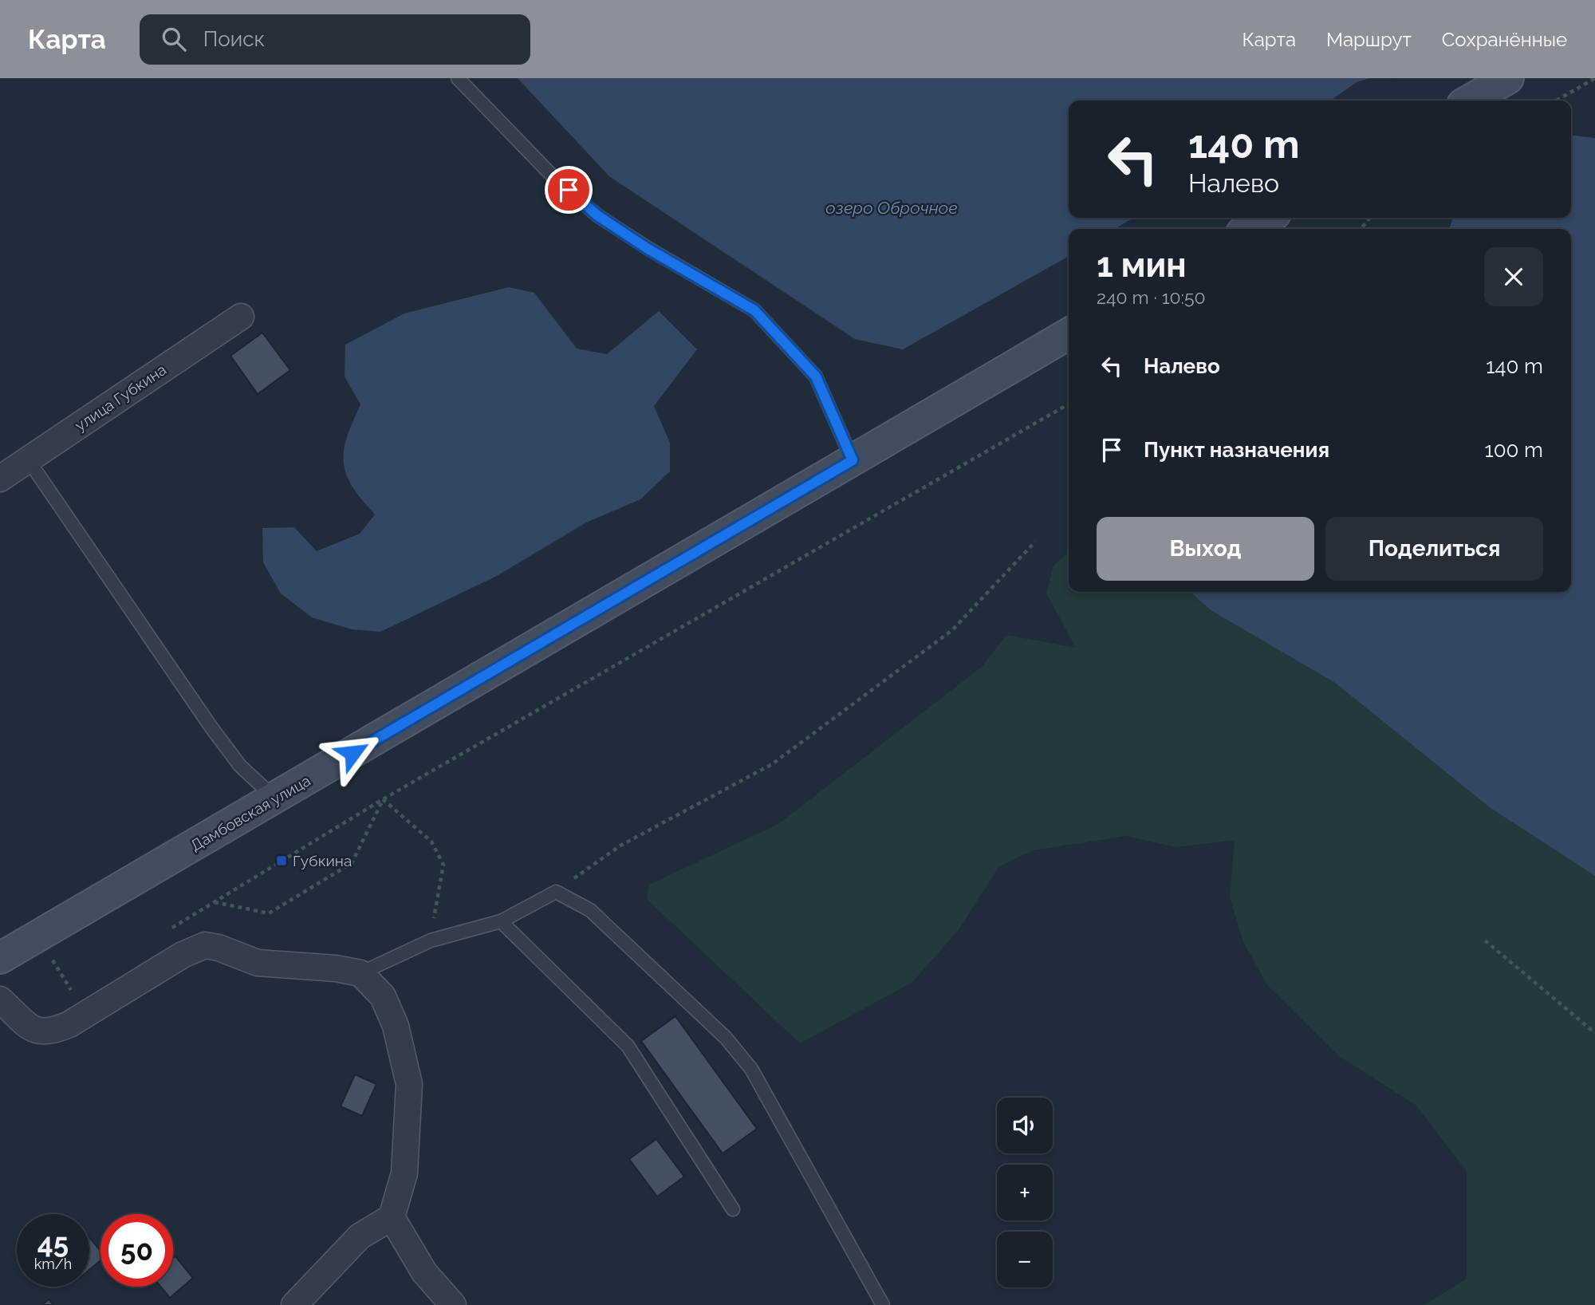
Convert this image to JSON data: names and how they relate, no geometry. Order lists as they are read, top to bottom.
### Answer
{
  "streets": {
    "main road": ["Дамбовская улица"],
    "street": ["улица Губкина"]
  },
  "water": ["озеро Оброчное"],
  "places": {
    "transit": ["Губкина"]
  },
  "page": {
    "header": "Карта",
    "search": "Поиск",
    "nav": ["Карта", "Маршрут", "Сохранённые"],
    "turn": ["140 m", "Налево"],
    "heading": ["1 мин", "240 m · 10:50"],
    "list": [
      {
        "name": "Налево",
        "value": "140 m"
      },
      {
        "name": "Пункт назначения",
        "value": "100 m"
      }
    ],
    "buttons": ["Выход", "Поделиться"],
    "map_buttons": ["+", "−"],
    "speed": "45 km/h",
    "limit": "50"
  }
}
